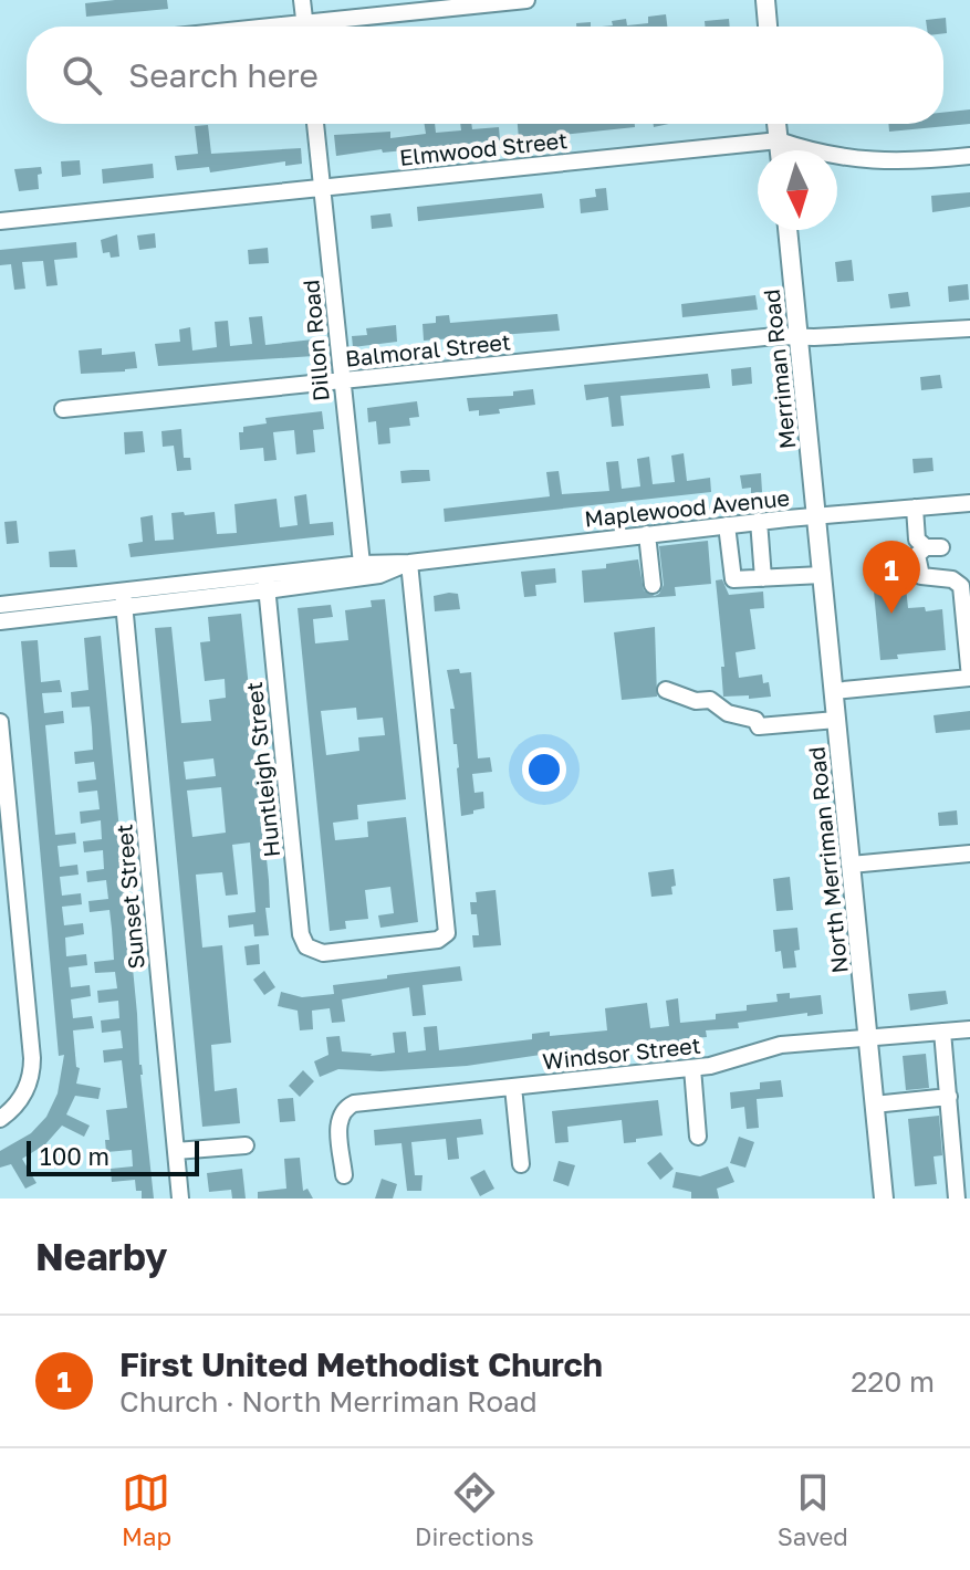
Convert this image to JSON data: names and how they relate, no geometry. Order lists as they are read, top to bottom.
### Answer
{
  "streets": {
    "main road": ["Merriman Road", "North Merriman Road"],
    "street": [
      "Elmwood Street",
      "Dillon Road",
      "Balmoral Street",
      "Maplewood Avenue",
      "Huntleigh Street",
      "Sunset Street",
      "Windsor Street"
    ]
  },
  "crossings": [
    ["Elmwood Street", "Dillon Road"],
    ["Dillon Road", "Balmoral Street"],
    ["Dillon Road", "Maplewood Avenue"],
    ["Balmoral Street", "Merriman Road"],
    ["Merriman Road", "Maplewood Avenue"],
    ["Merriman Road", "North Merriman Road"],
    ["Maplewood Avenue", "Huntleigh Street"],
    ["Maplewood Avenue", "North Merriman Road"],
    ["Maplewood Avenue", "Sunset Street"],
    ["North Merriman Road", "Windsor Street"]
  ],
  "scale_bar": "100 m",
  "north": "bottom",
  "page": {
    "search": "Search here",
    "pins": "1",
    "scale": "100 m",
    "heading": "Nearby",
    "list": [
      {
        "mark": "1",
        "name": "First United Methodist Church",
        "note": "Church · North Merriman Road",
        "value": "220 m"
      }
    ],
    "nav": ["Map", "Directions", "Saved"]
  }
}
